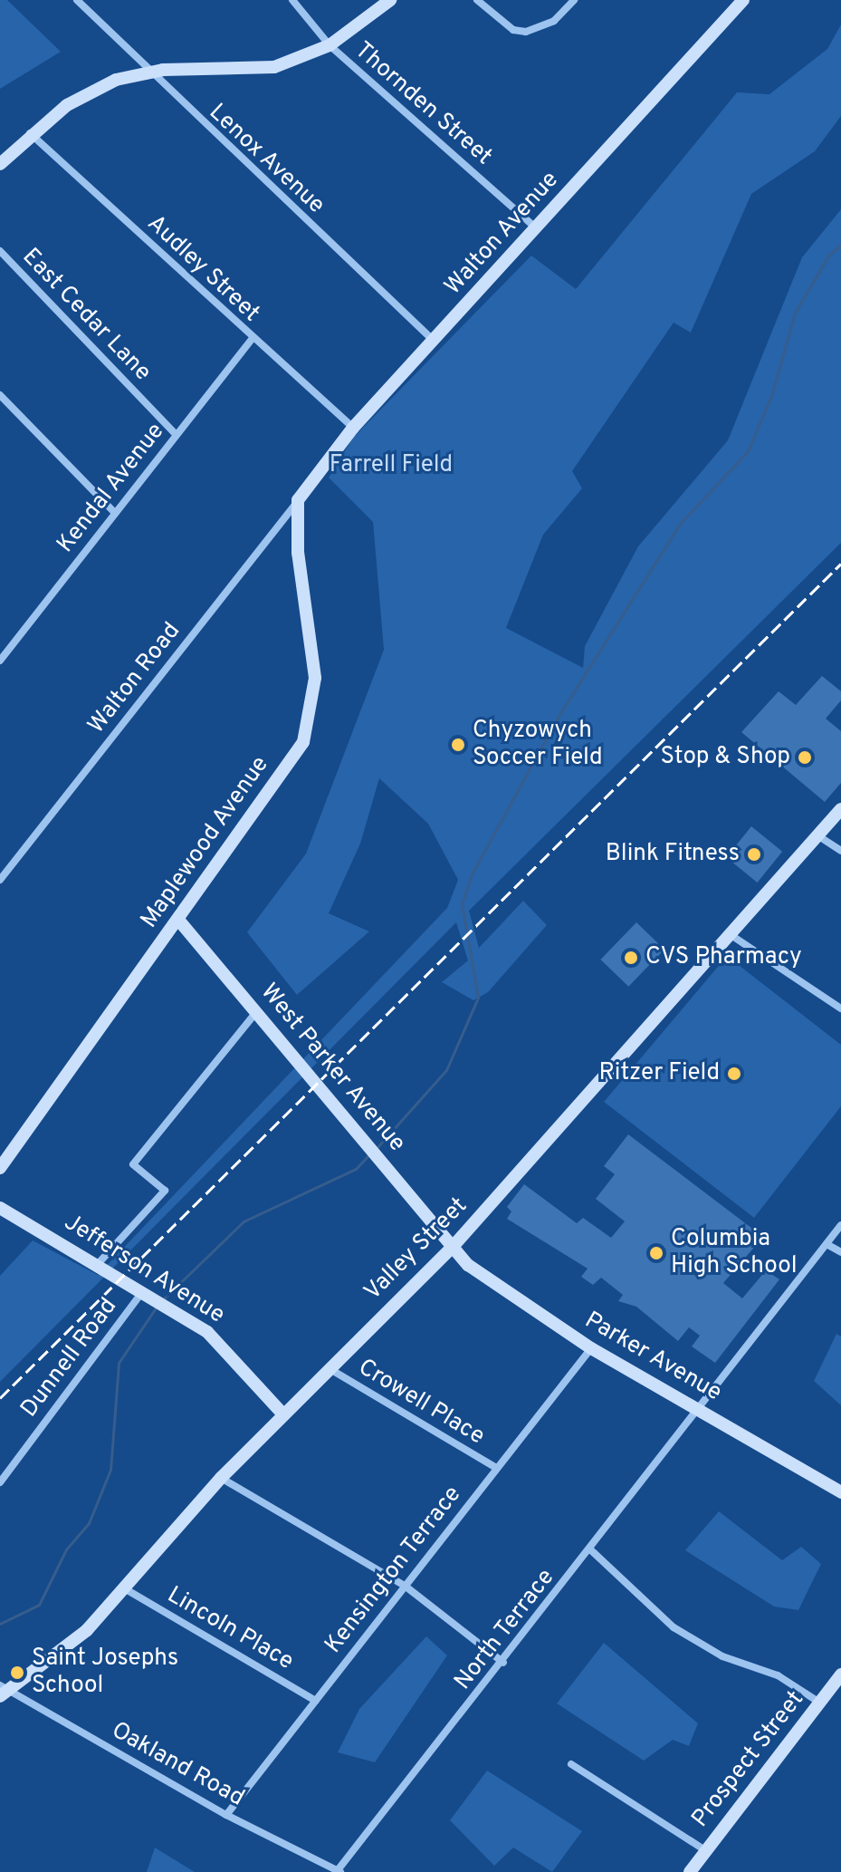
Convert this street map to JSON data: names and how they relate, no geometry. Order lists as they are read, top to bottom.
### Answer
{
  "streets": {
    "street": [
      "Thornden Street",
      "Lenox Avenue",
      "Walton Avenue",
      "Audley Street",
      "East Cedar Lane",
      "Kendal Avenue",
      "Walton Road",
      "Maplewood Avenue",
      "West Parker Avenue",
      "Valley Street",
      "Jefferson Avenue",
      "Parker Avenue",
      "Dunnell Road",
      "Crowell Place",
      "Kensington Terrace",
      "Lincoln Place",
      "North Terrace",
      "Prospect Street",
      "Oakland Road"
    ]
  },
  "crossings": [
    ["Thornden Street", "Walton Avenue"],
    ["Lenox Avenue", "Walton Avenue"],
    ["Walton Avenue", "Audley Street"],
    ["Walton Avenue", "Walton Road"],
    ["Walton Avenue", "Maplewood Avenue"],
    ["Audley Street", "Kendal Avenue"],
    ["East Cedar Lane", "Kendal Avenue"],
    ["Walton Road", "Maplewood Avenue"],
    ["Maplewood Avenue", "West Parker Avenue"],
    ["West Parker Avenue", "Valley Street"],
    ["West Parker Avenue", "Parker Avenue"],
    ["West Parker Avenue", "Dunnell Road"],
    ["Valley Street", "Jefferson Avenue"],
    ["Valley Street", "Parker Avenue"],
    ["Valley Street", "Crowell Place"],
    ["Valley Street", "Lincoln Place"],
    ["Valley Street", "Oakland Road"],
    ["Jefferson Avenue", "Dunnell Road"],
    ["Parker Avenue", "Kensington Terrace"],
    ["Parker Avenue", "North Terrace"],
    ["Crowell Place", "Kensington Terrace"],
    ["Kensington Terrace", "Lincoln Place"],
    ["Kensington Terrace", "Oakland Road"],
    ["North Terrace", "Oakland Road"]
  ],
  "parks": ["Farrell Field"],
  "places": [
    "Chyzowych Soccer Field",
    "Stop & Shop",
    "Blink Fitness",
    "CVS Pharmacy",
    "Ritzer Field",
    "Columbia High School",
    "Saint Josephs School"
  ]
}
